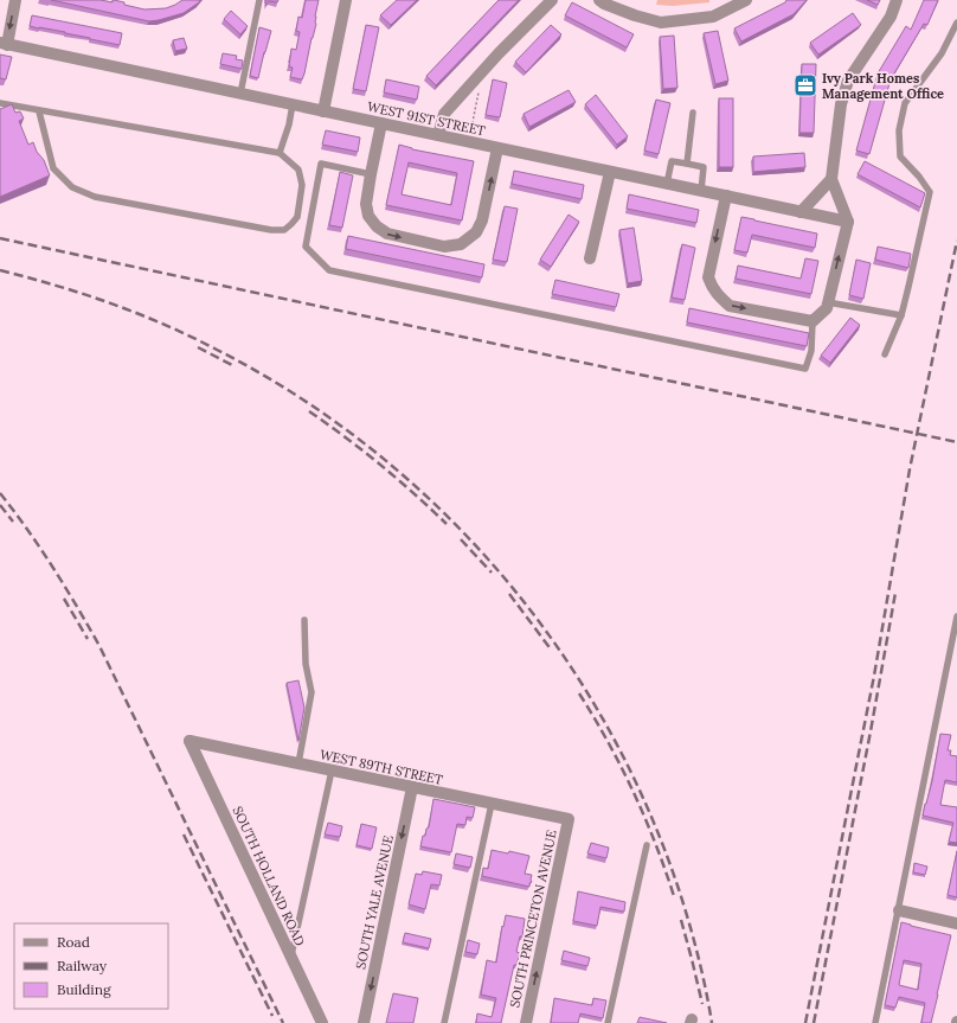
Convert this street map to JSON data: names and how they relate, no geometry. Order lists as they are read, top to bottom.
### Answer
{
  "streets": {
    "street": [
      "WEST 91ST STREET",
      "WEST 89TH STREET",
      "SOUTH HOLLAND ROAD",
      "SOUTH YALE AVENUE",
      "SOUTH PRINCETON AVENUE"
    ]
  },
  "crossings": [
    ["WEST 89TH STREET", "SOUTH HOLLAND ROAD"],
    ["WEST 89TH STREET", "SOUTH YALE AVENUE"],
    ["WEST 89TH STREET", "SOUTH PRINCETON AVENUE"]
  ],
  "one_way": ["SOUTH YALE AVENUE", "SOUTH PRINCETON AVENUE"],
  "places": {
    "office": ["Ivy Park Homes Management Office"]
  },
  "legend": ["Road", "Railway", "Building"]
}
